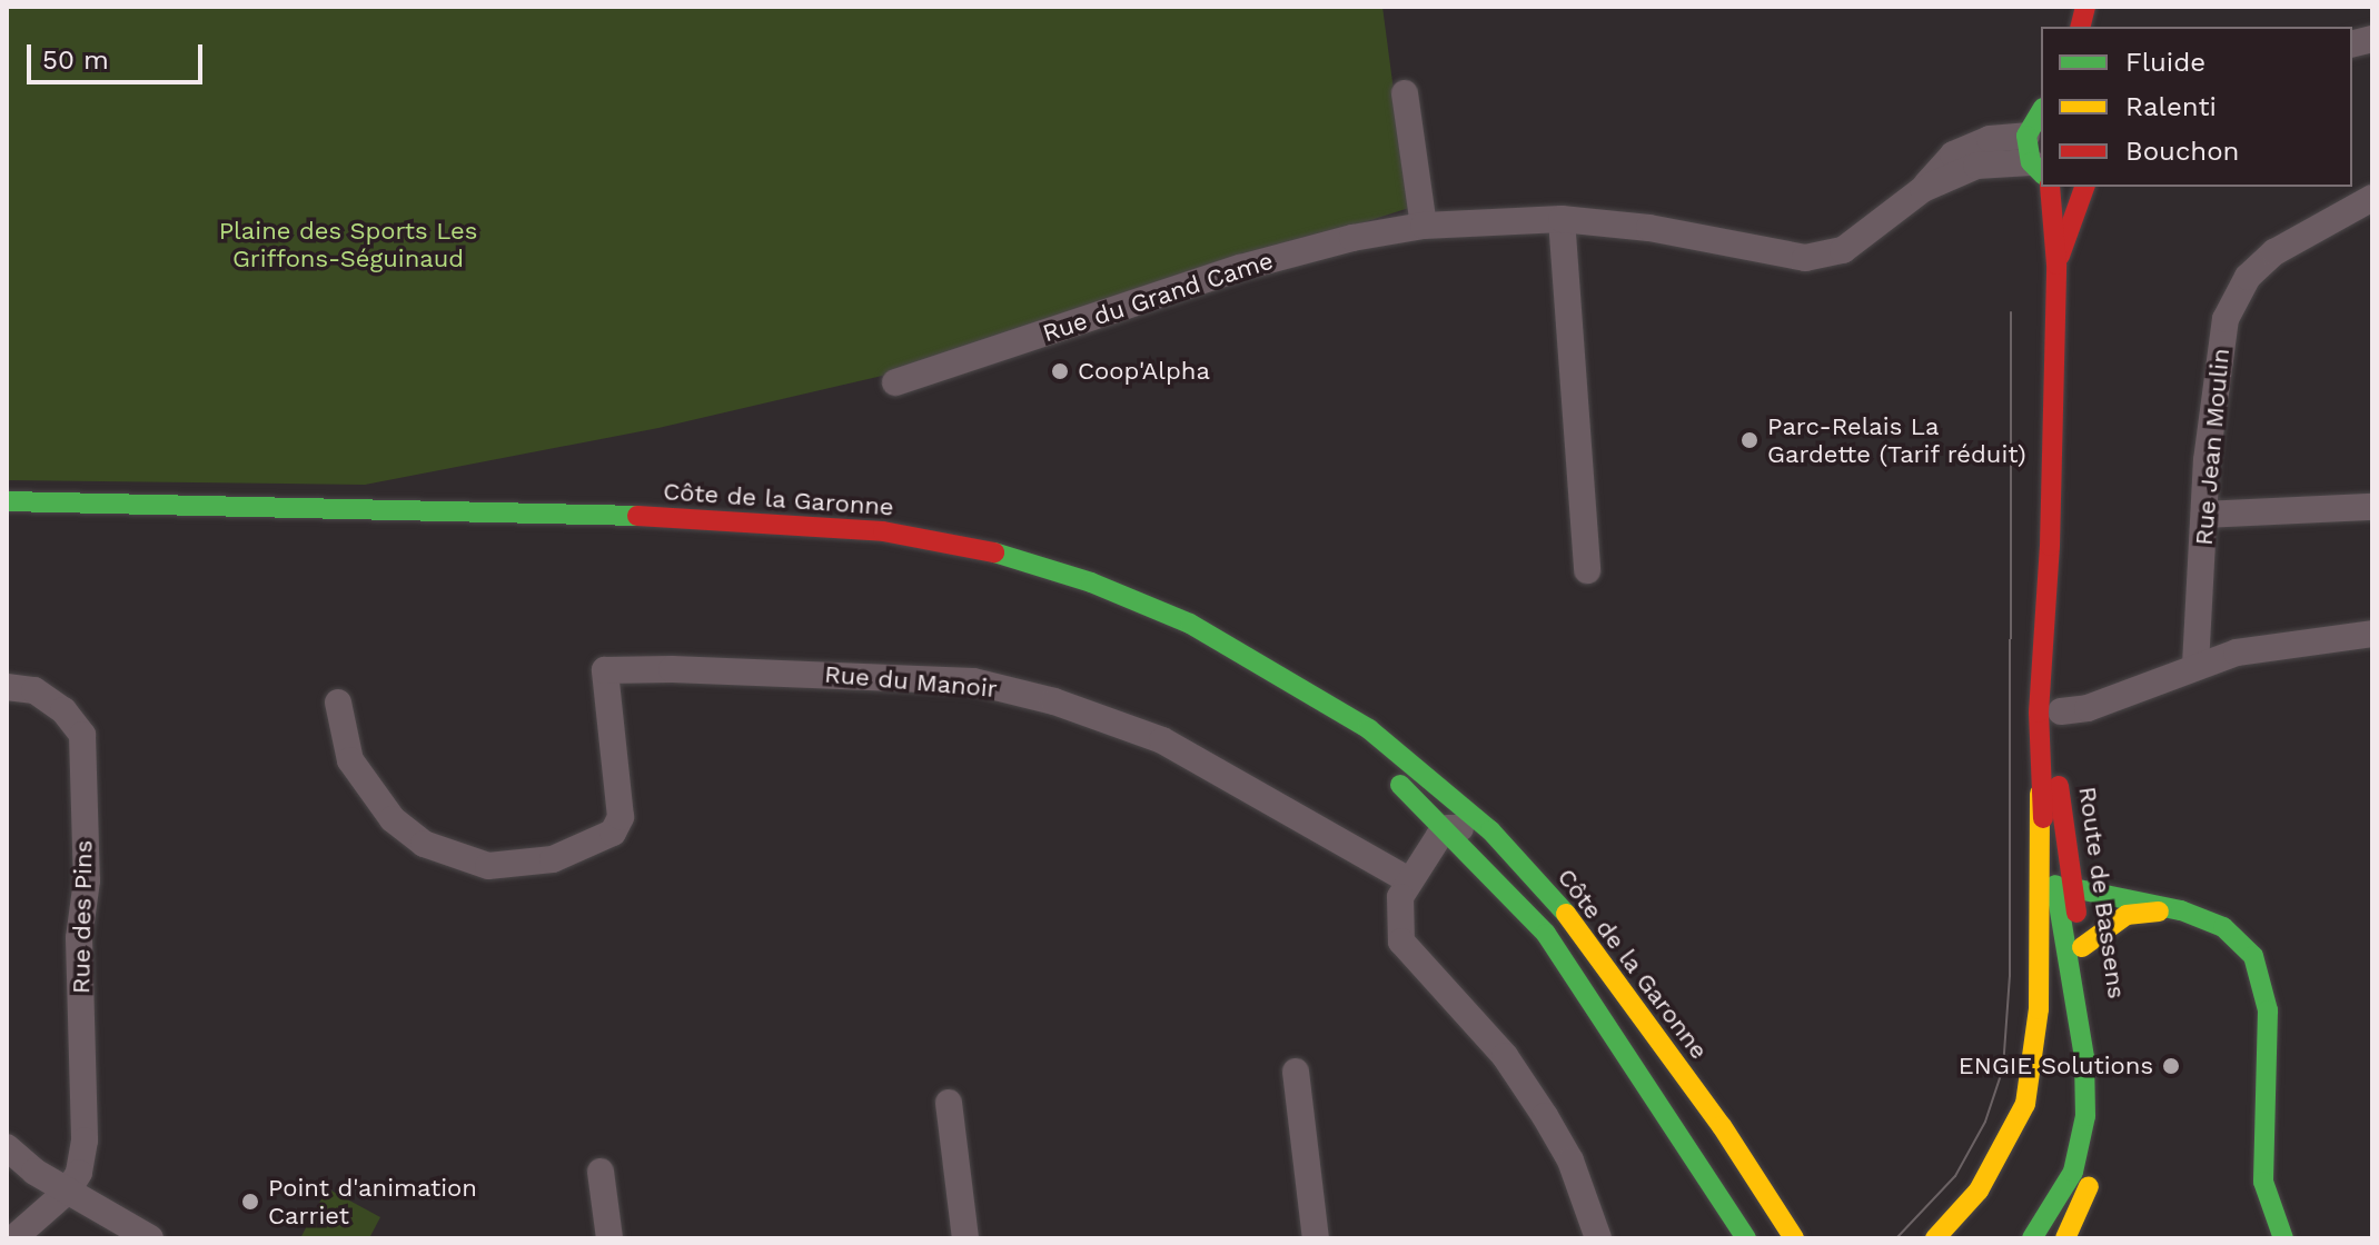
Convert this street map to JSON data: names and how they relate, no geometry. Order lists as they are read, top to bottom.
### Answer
{
  "streets": {
    "main road": ["Côte de la Garonne", "Route de Bassens"],
    "street": [
      "Rue du Grand Came",
      "Rue Jean Moulin",
      "Rue du Manoir",
      "Rue des Pins"
    ]
  },
  "parks": ["Plaine des Sports Les Griffons-Séguinaud"],
  "places": [
    "Coop'Alpha",
    "Parc-Relais La Gardette (Tarif réduit)",
    "ENGIE Solutions",
    "Point d'animation Carriet"
  ],
  "legend": ["Fluide", "Ralenti", "Bouchon"],
  "scale_bar": "50 m"
}
